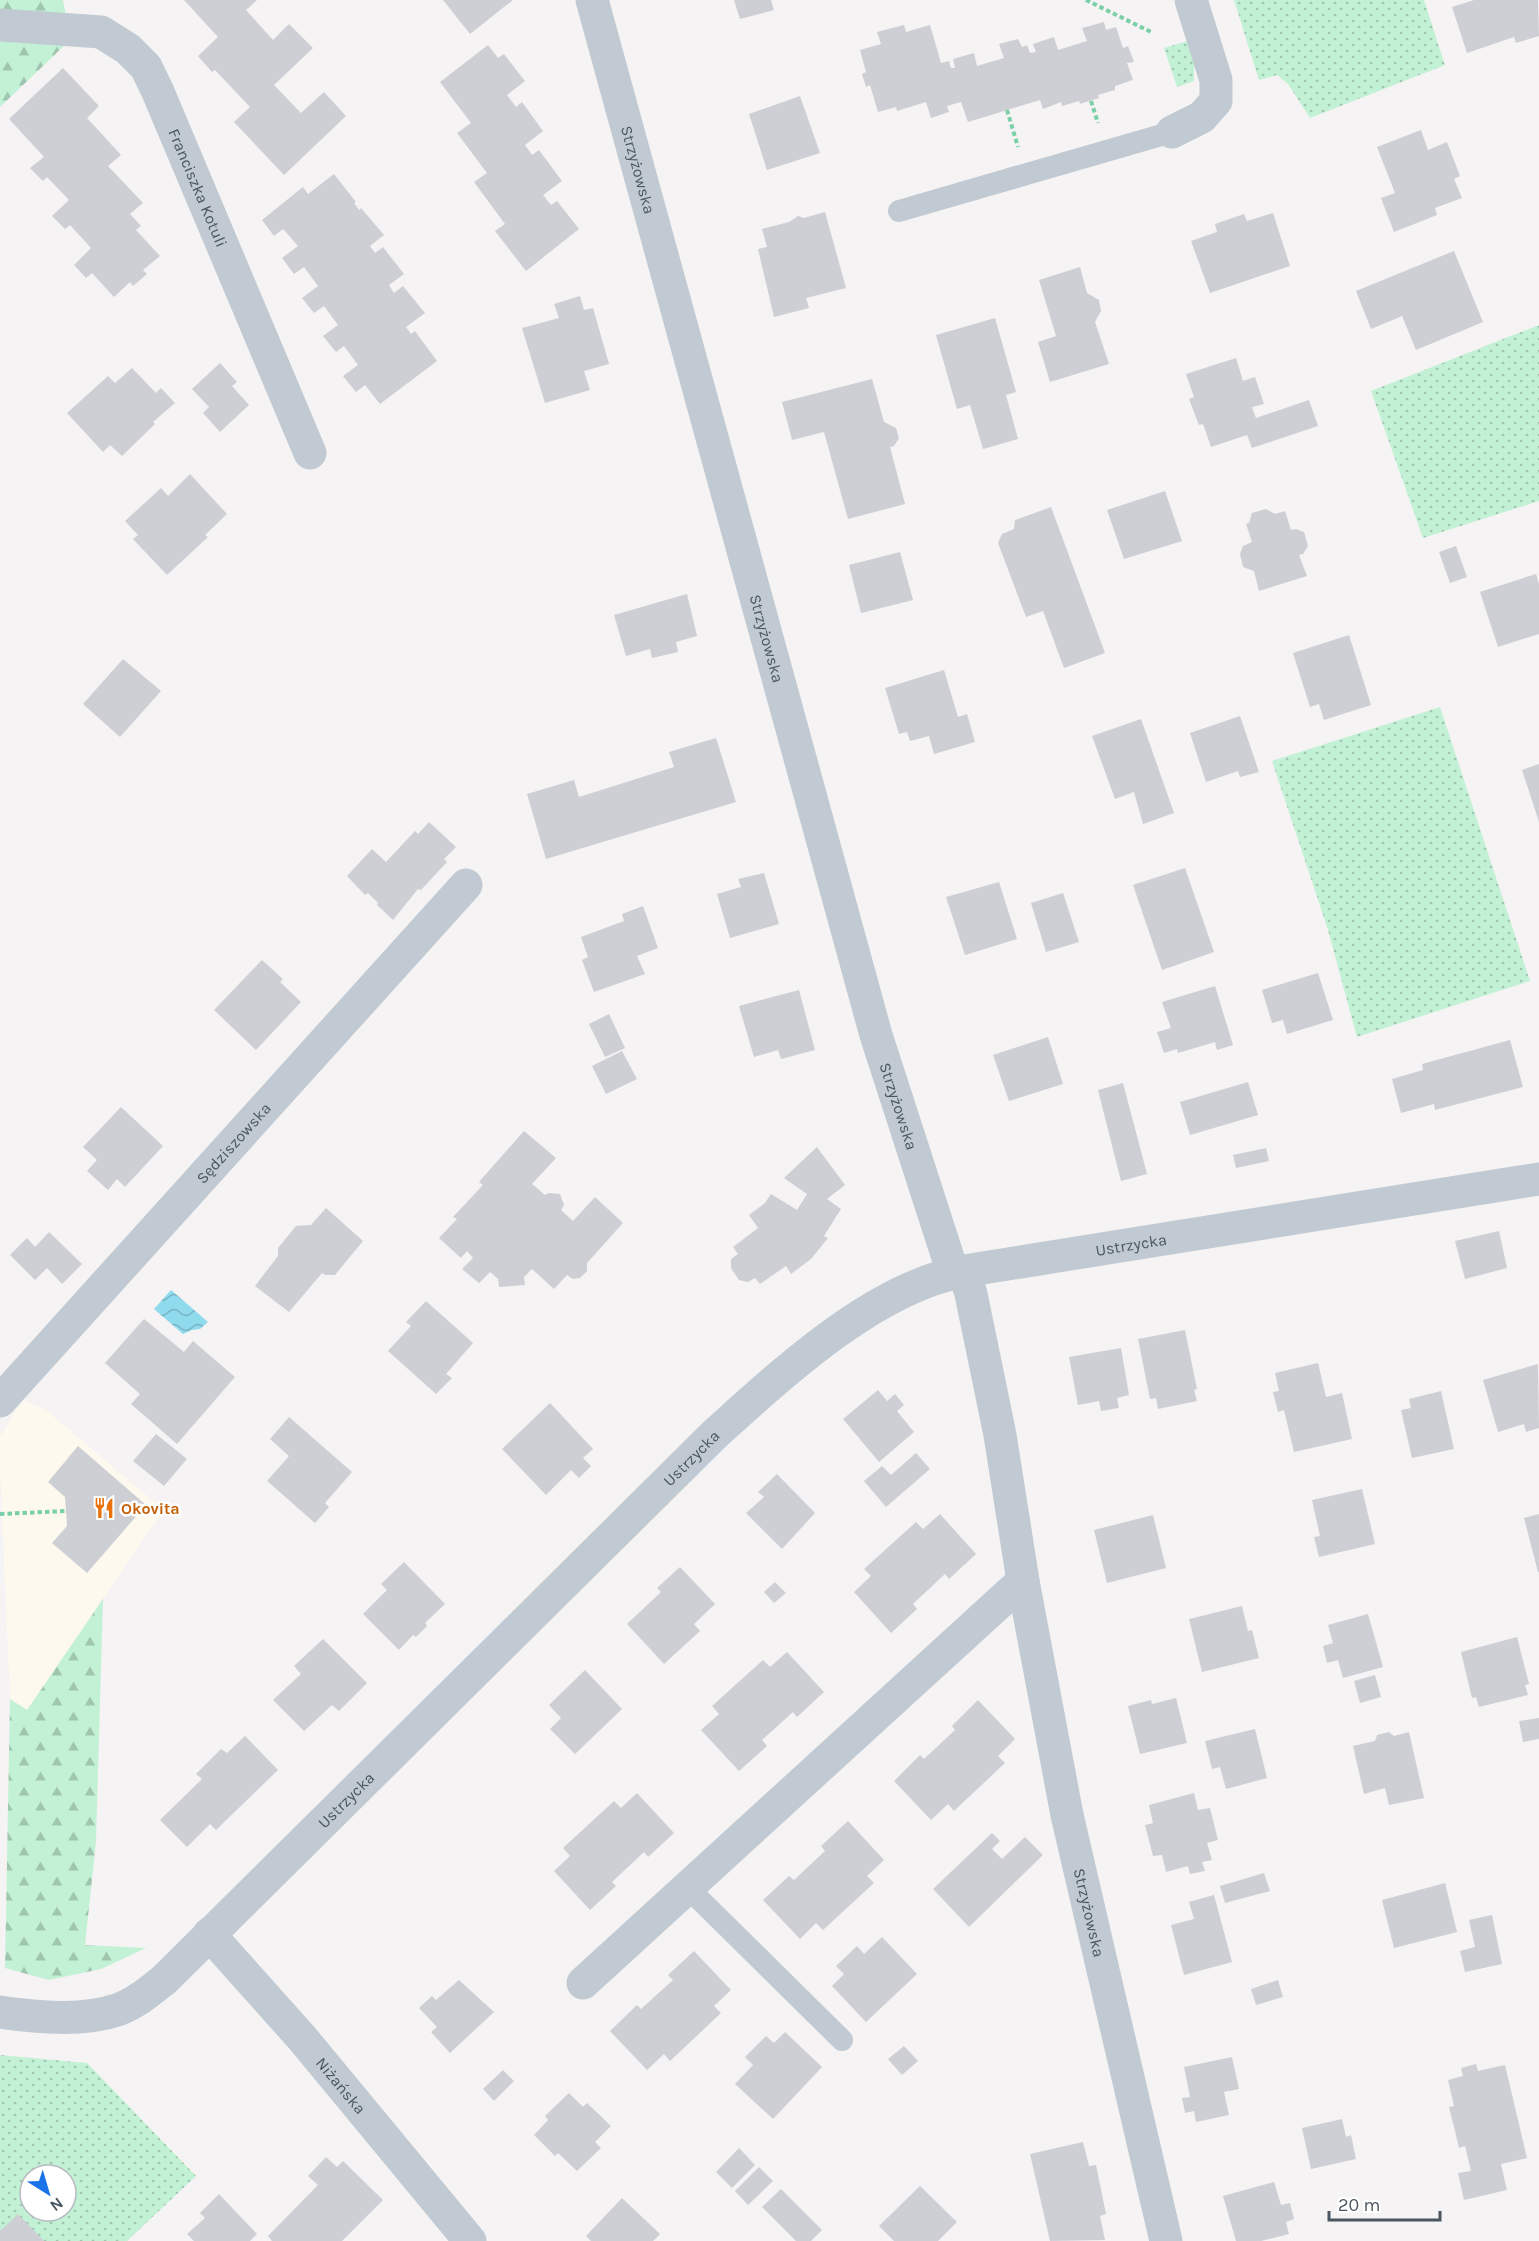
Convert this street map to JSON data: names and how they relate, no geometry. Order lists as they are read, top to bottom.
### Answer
{
  "streets": {
    "street": [
      "Strzyżowska",
      "Franciszka Kotuli",
      "Sędziszowska",
      "Ustrzycka",
      "Niżańska"
    ]
  },
  "crossings": [
    ["Strzyżowska", "Ustrzycka"],
    ["Ustrzycka", "Niżańska"]
  ],
  "places": {
    "restaurant": ["Okovita"]
  },
  "scale_bar": "20 m",
  "north": "bottom right"
}
